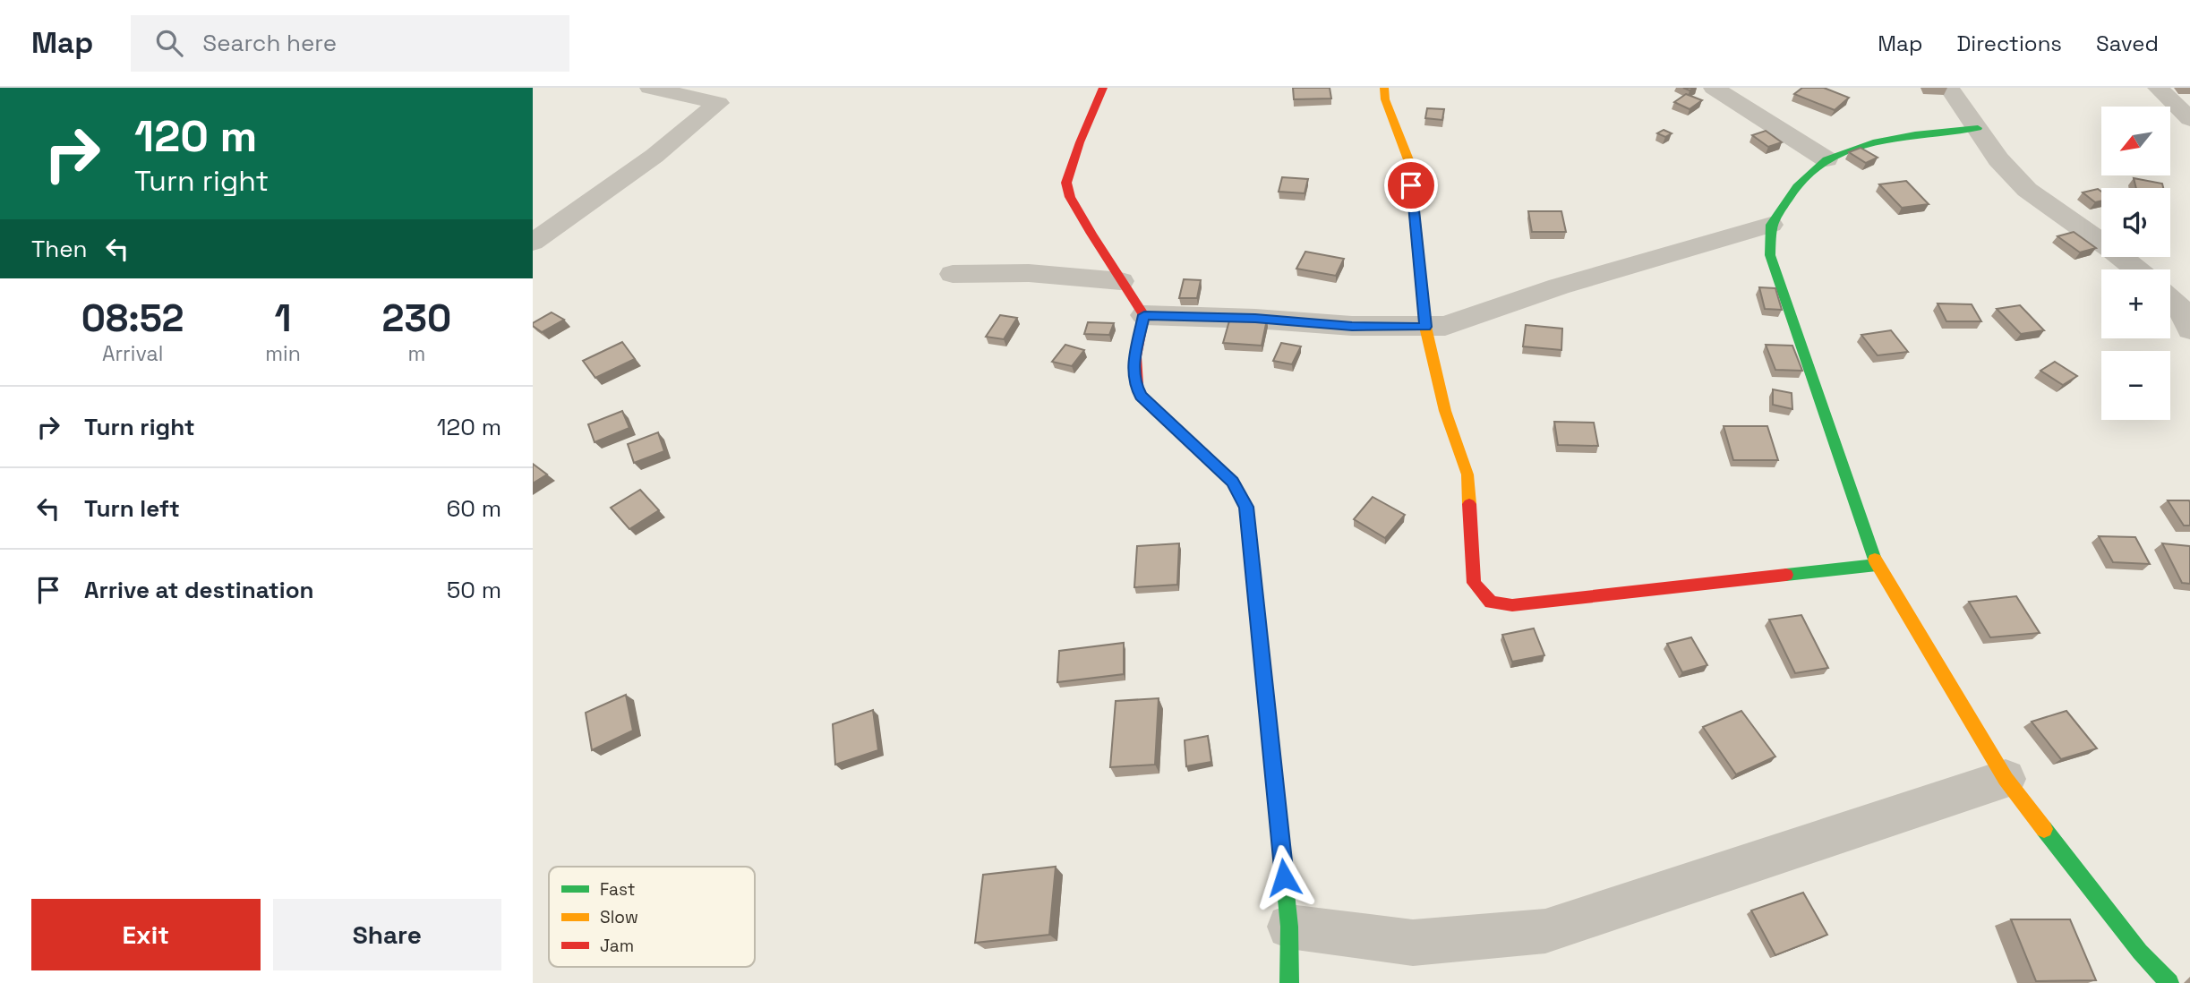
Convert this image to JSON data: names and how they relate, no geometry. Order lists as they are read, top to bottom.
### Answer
{
  "legend": ["Fast", "Slow", "Jam"],
  "north": "bottom left",
  "page": {
    "header": "Map",
    "search": "Search here",
    "nav": ["Map", "Directions", "Saved"],
    "turn": ["120 m", "Turn right"],
    "map_buttons": ["+", "−"],
    "then": "Then",
    "eta": [
      "08:52",
      "Arrival",
      "1",
      "min",
      "230",
      "m"
    ],
    "list": [
      {
        "name": "Turn right",
        "value": "120 m"
      },
      {
        "name": "Turn left",
        "value": "60 m"
      },
      {
        "name": "Arrive at destination",
        "value": "50 m"
      }
    ],
    "buttons": ["Exit", "Share"]
  }
}
